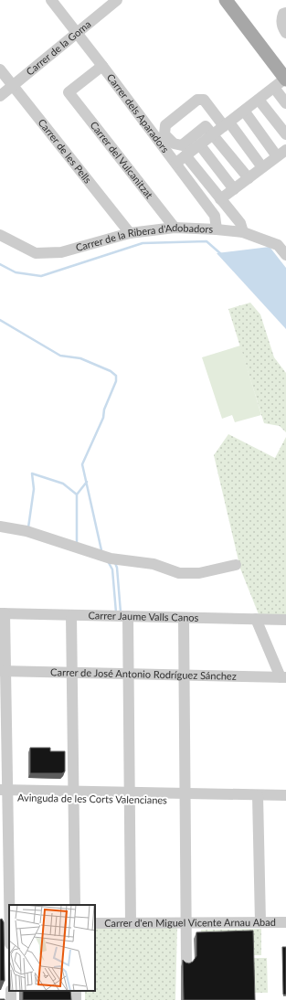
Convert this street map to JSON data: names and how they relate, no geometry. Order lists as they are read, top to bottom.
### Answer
{
  "streets": {
    "street": [
      "Carrer de la Goma",
      "Carrer dels Aparadors",
      "Carrer de les Pells",
      "Carrer del Vulcanitzat",
      "Carrer de la Ribera d'Adobadors",
      "Carrer Jaume Valls Canos",
      "Carrer de José Antonio Rodríguez Sánchez",
      "Avinguda de les Corts Valencianes",
      "Carrer d'en Miguel Vicente Arnau Abad"
    ]
  },
  "crossings": [
    ["Carrer de la Goma", "Carrer dels Aparadors"],
    ["Carrer de la Goma", "Carrer de les Pells"],
    ["Carrer dels Aparadors", "Carrer del Vulcanitzat"],
    ["Carrer dels Aparadors", "Carrer de la Ribera d'Adobadors"],
    ["Carrer de les Pells", "Carrer de la Ribera d'Adobadors"],
    ["Carrer del Vulcanitzat", "Carrer de la Ribera d'Adobadors"]
  ]
}
